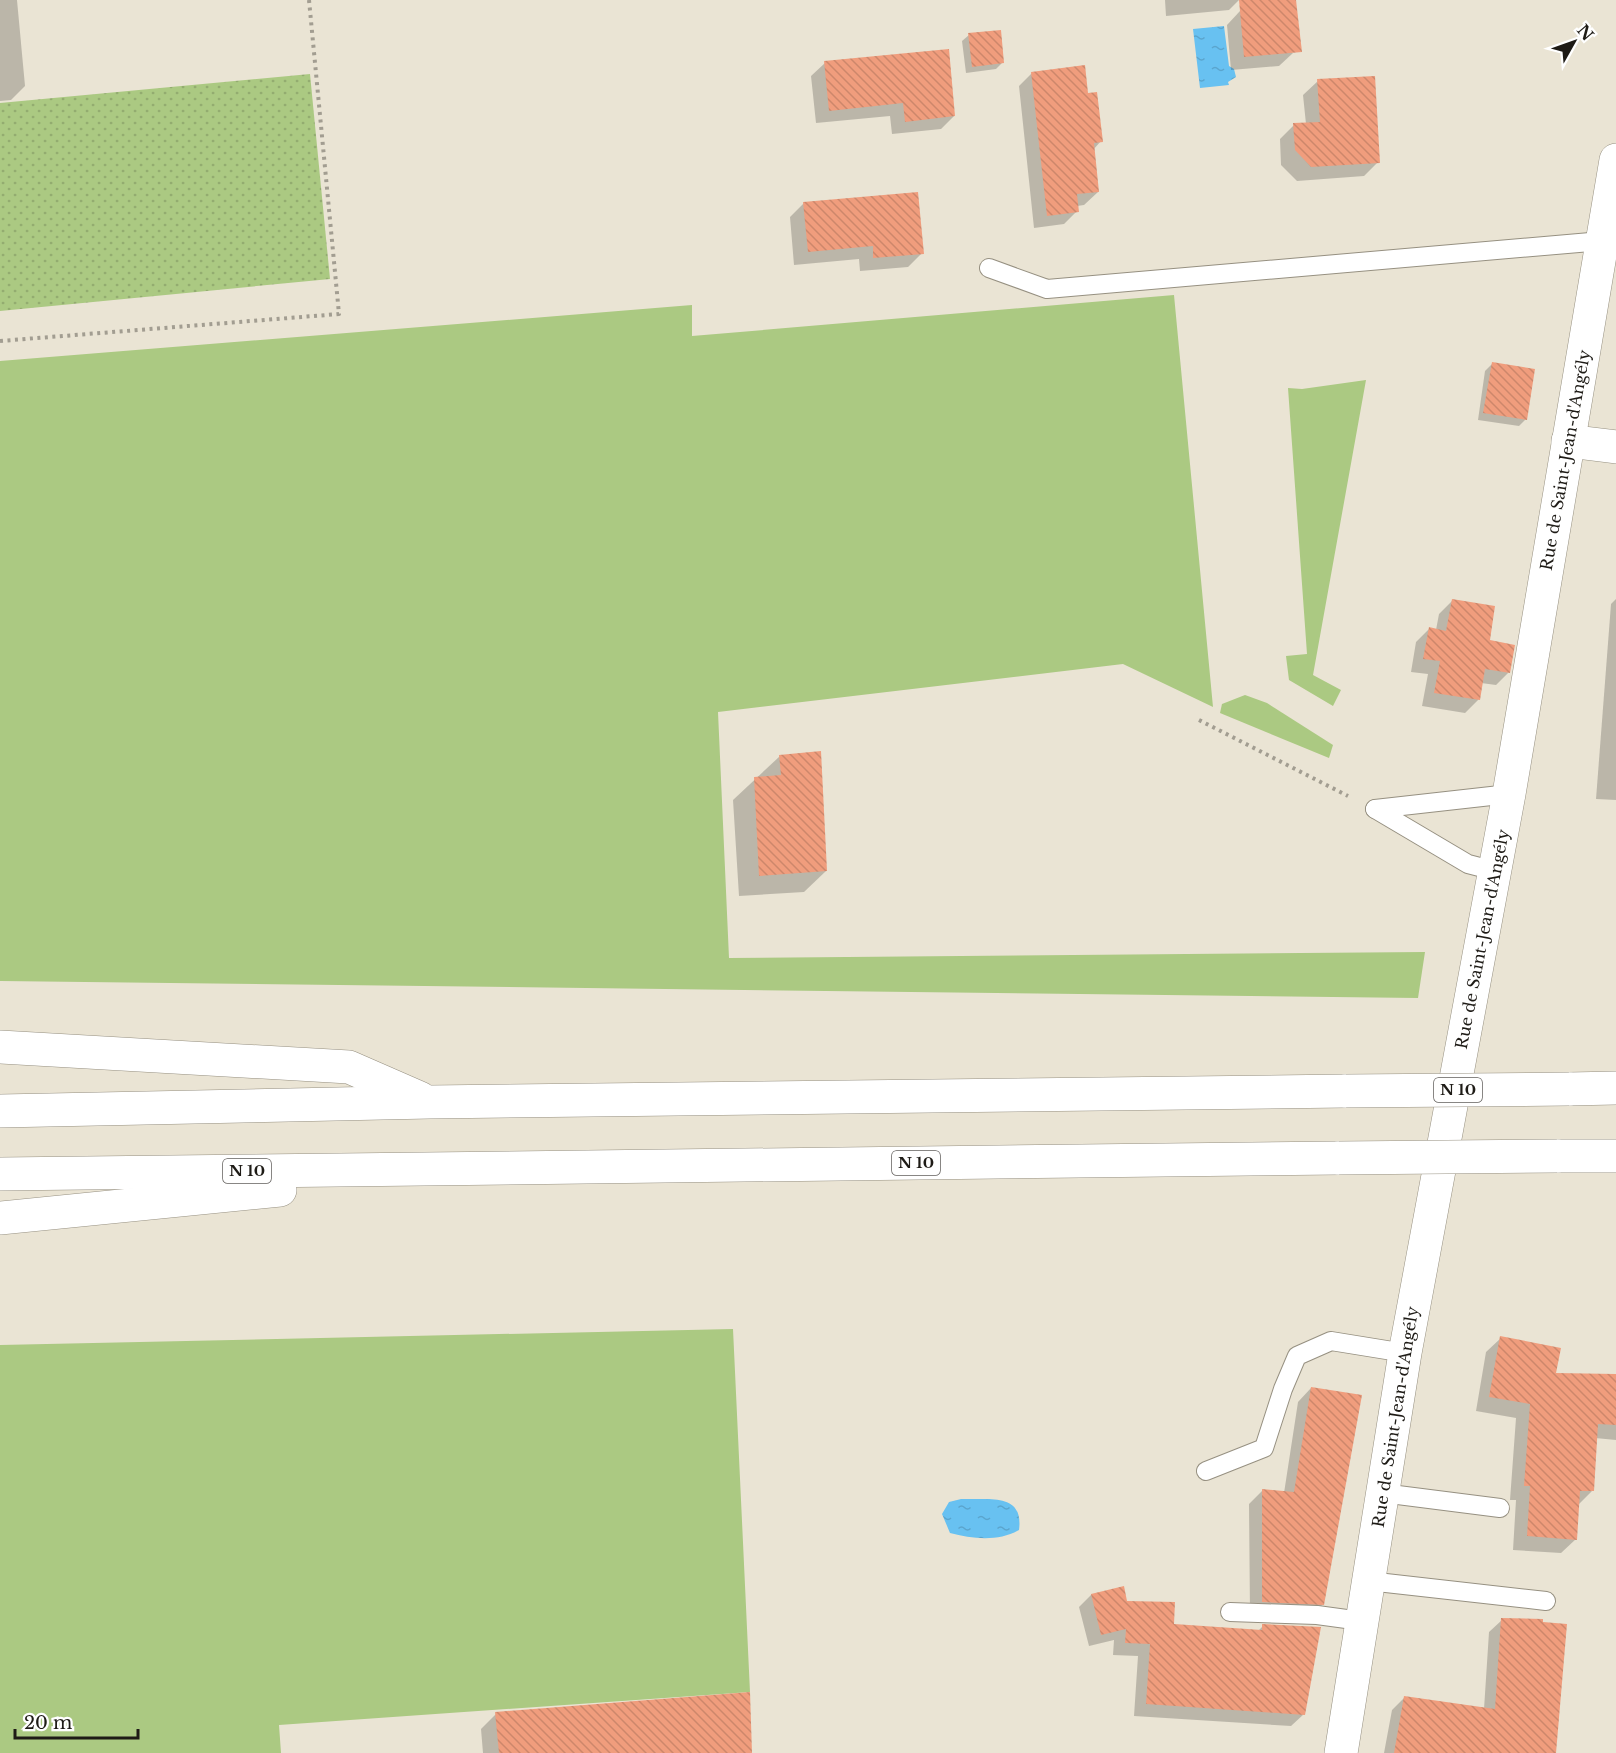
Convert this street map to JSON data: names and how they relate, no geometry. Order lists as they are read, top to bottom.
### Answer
{
  "streets": {
    "main road": ["Rue de Saint-Jean-d'Angély", "N 10"]
  },
  "scale_bar": "20 m",
  "north": "top right"
}
